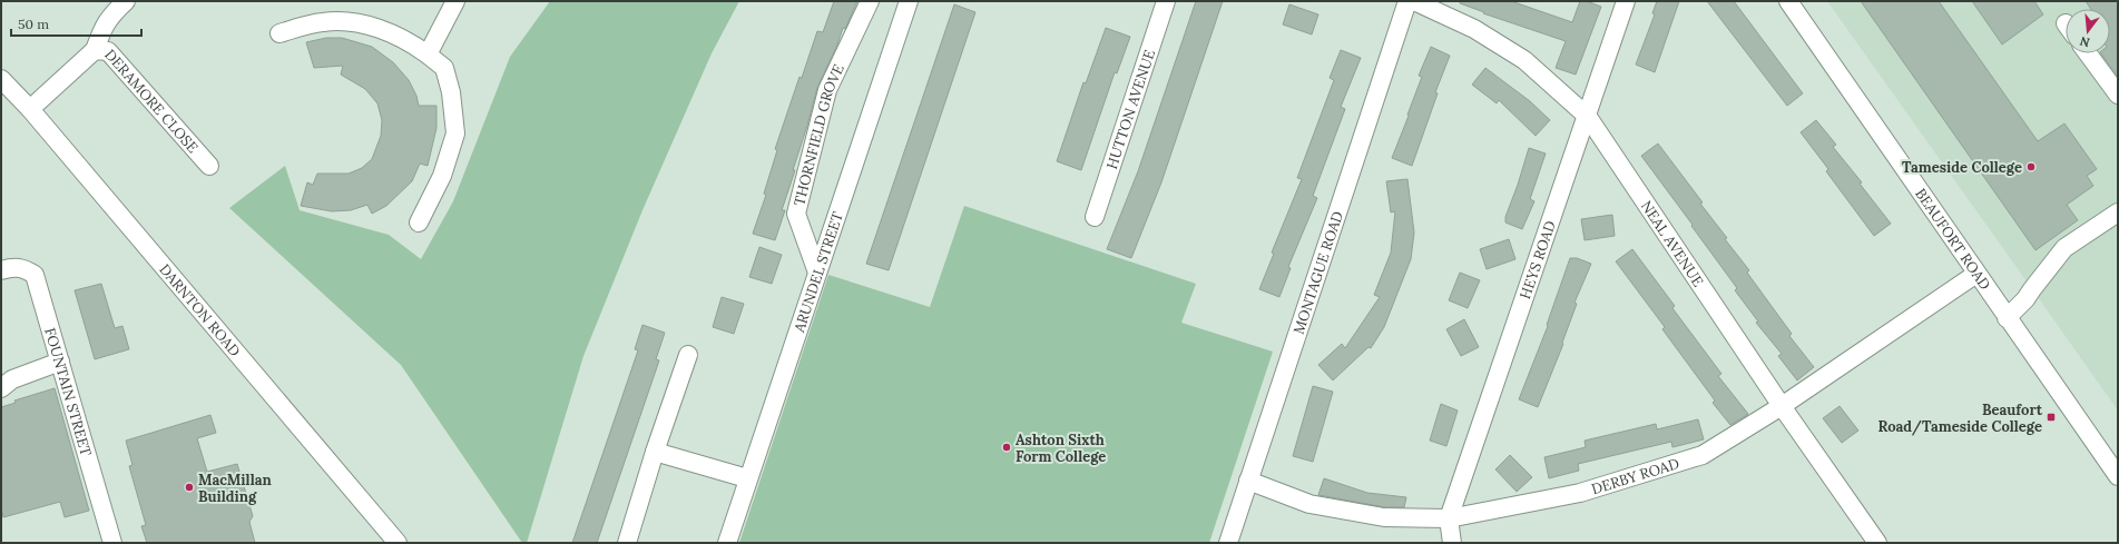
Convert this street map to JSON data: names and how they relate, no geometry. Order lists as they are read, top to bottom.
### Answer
{
  "streets": {
    "street": [
      "DERAMORE CLOSE",
      "HUTTON AVENUE",
      "THORNFIELD GROVE",
      "BEAUFORT ROAD",
      "NEAL AVENUE",
      "HEYS ROAD",
      "ARUNDEL STREET",
      "MONTAGUE ROAD",
      "DARNTON ROAD",
      "FOUNTAIN STREET",
      "DERBY ROAD"
    ]
  },
  "crossings": [
    ["DERAMORE CLOSE", "DARNTON ROAD"],
    ["THORNFIELD GROVE", "ARUNDEL STREET"],
    ["BEAUFORT ROAD", "DERBY ROAD"],
    ["NEAL AVENUE", "HEYS ROAD"],
    ["NEAL AVENUE", "DERBY ROAD"],
    ["HEYS ROAD", "DERBY ROAD"],
    ["MONTAGUE ROAD", "DERBY ROAD"]
  ],
  "places": {
    "other": ["Tameside College", "Ashton Sixth Form College", "MacMillan Building"],
    "transit": ["Beaufort Road/Tameside College"]
  },
  "scale_bar": "50 m",
  "north": "bottom"
}
